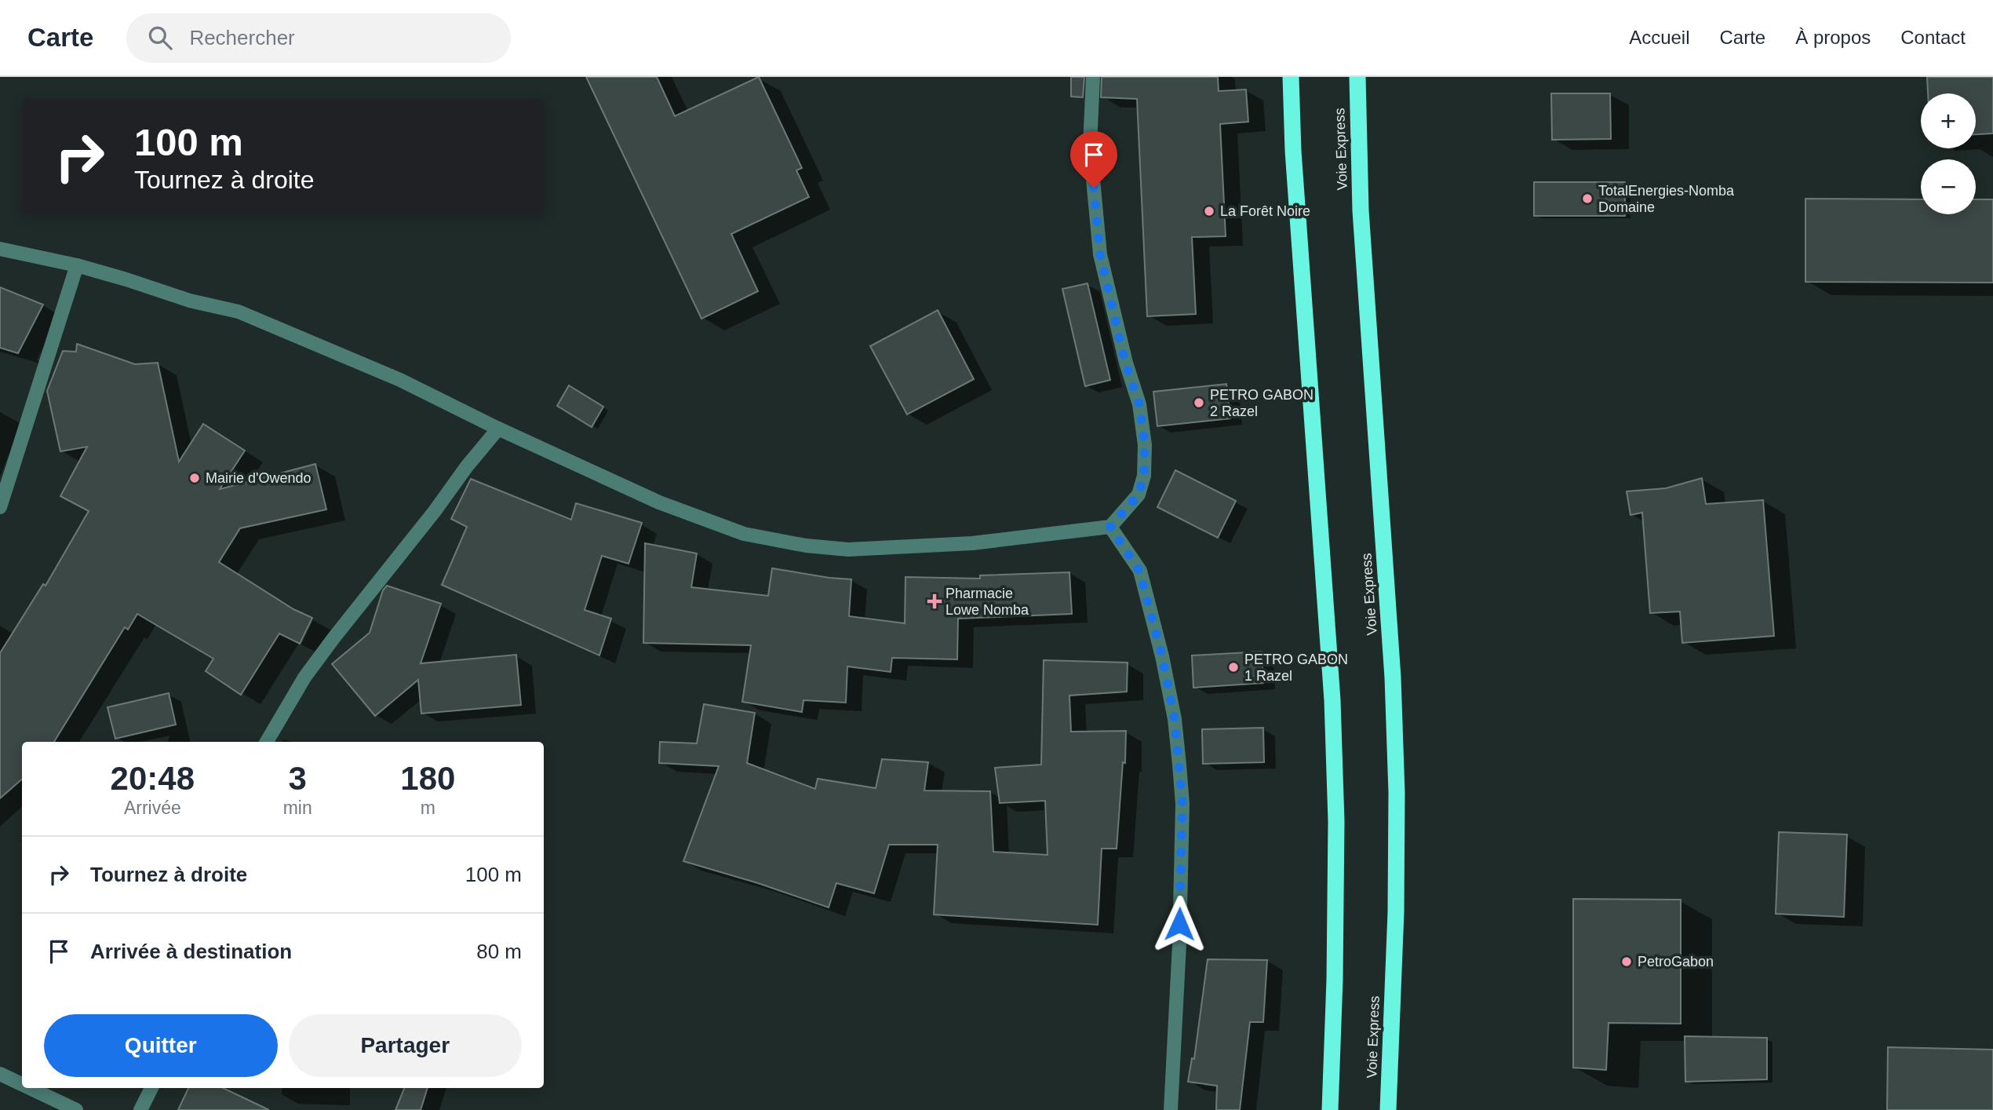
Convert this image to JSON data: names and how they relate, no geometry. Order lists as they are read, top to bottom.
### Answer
{
  "streets": {
    "highway": ["Voie Express"]
  },
  "places": {
    "other": [
      "TotalEnergies-Nomba Domaine",
      "La Forêt Noire",
      "PETRO GABON 2 Razel",
      "Mairie d'Owendo",
      "PETRO GABON 1 Razel",
      "PetroGabon"
    ],
    "health": ["Pharmacie Lowe Nomba"]
  },
  "page": {
    "header": "Carte",
    "search": "Rechercher",
    "nav": [
      "Accueil",
      "Carte",
      "À propos",
      "Contact"
    ],
    "map_buttons": ["+", "−"],
    "turn": ["100 m", "Tournez à droite"],
    "eta": [
      "20:48",
      "Arrivée",
      "3",
      "min",
      "180",
      "m"
    ],
    "list": [
      {
        "name": "Tournez à droite",
        "value": "100 m"
      },
      {
        "name": "Arrivée à destination",
        "value": "80 m"
      }
    ],
    "buttons": ["Quitter", "Partager"]
  }
}
